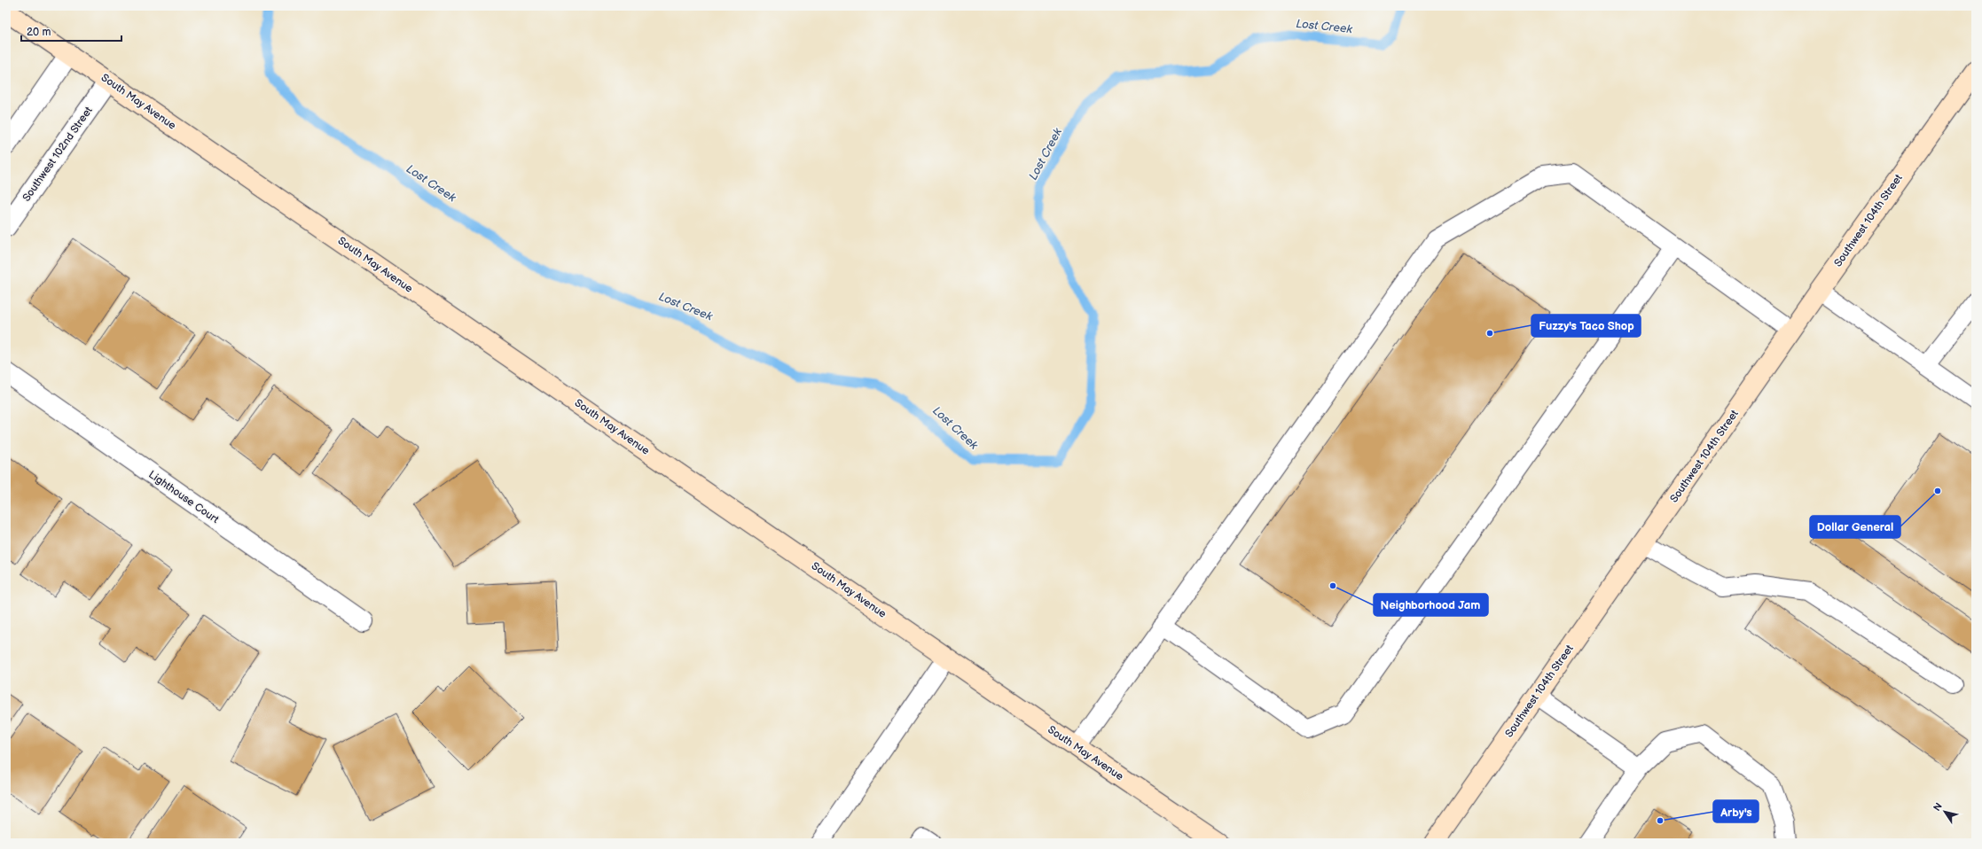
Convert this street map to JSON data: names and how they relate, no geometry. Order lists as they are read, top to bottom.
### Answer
{
  "streets": {
    "main road": ["South May Avenue", "Southwest 104th Street"],
    "street": ["Southwest 102nd Street", "Lighthouse Court"]
  },
  "crossings": [
    ["South May Avenue", "Southwest 102nd Street"]
  ],
  "water": ["Lost Creek"],
  "places": [
    "Fuzzy's Taco Shop",
    "Dollar General",
    "Neighborhood Jam",
    "Arby's"
  ],
  "scale_bar": "20 m",
  "north": "top left"
}
